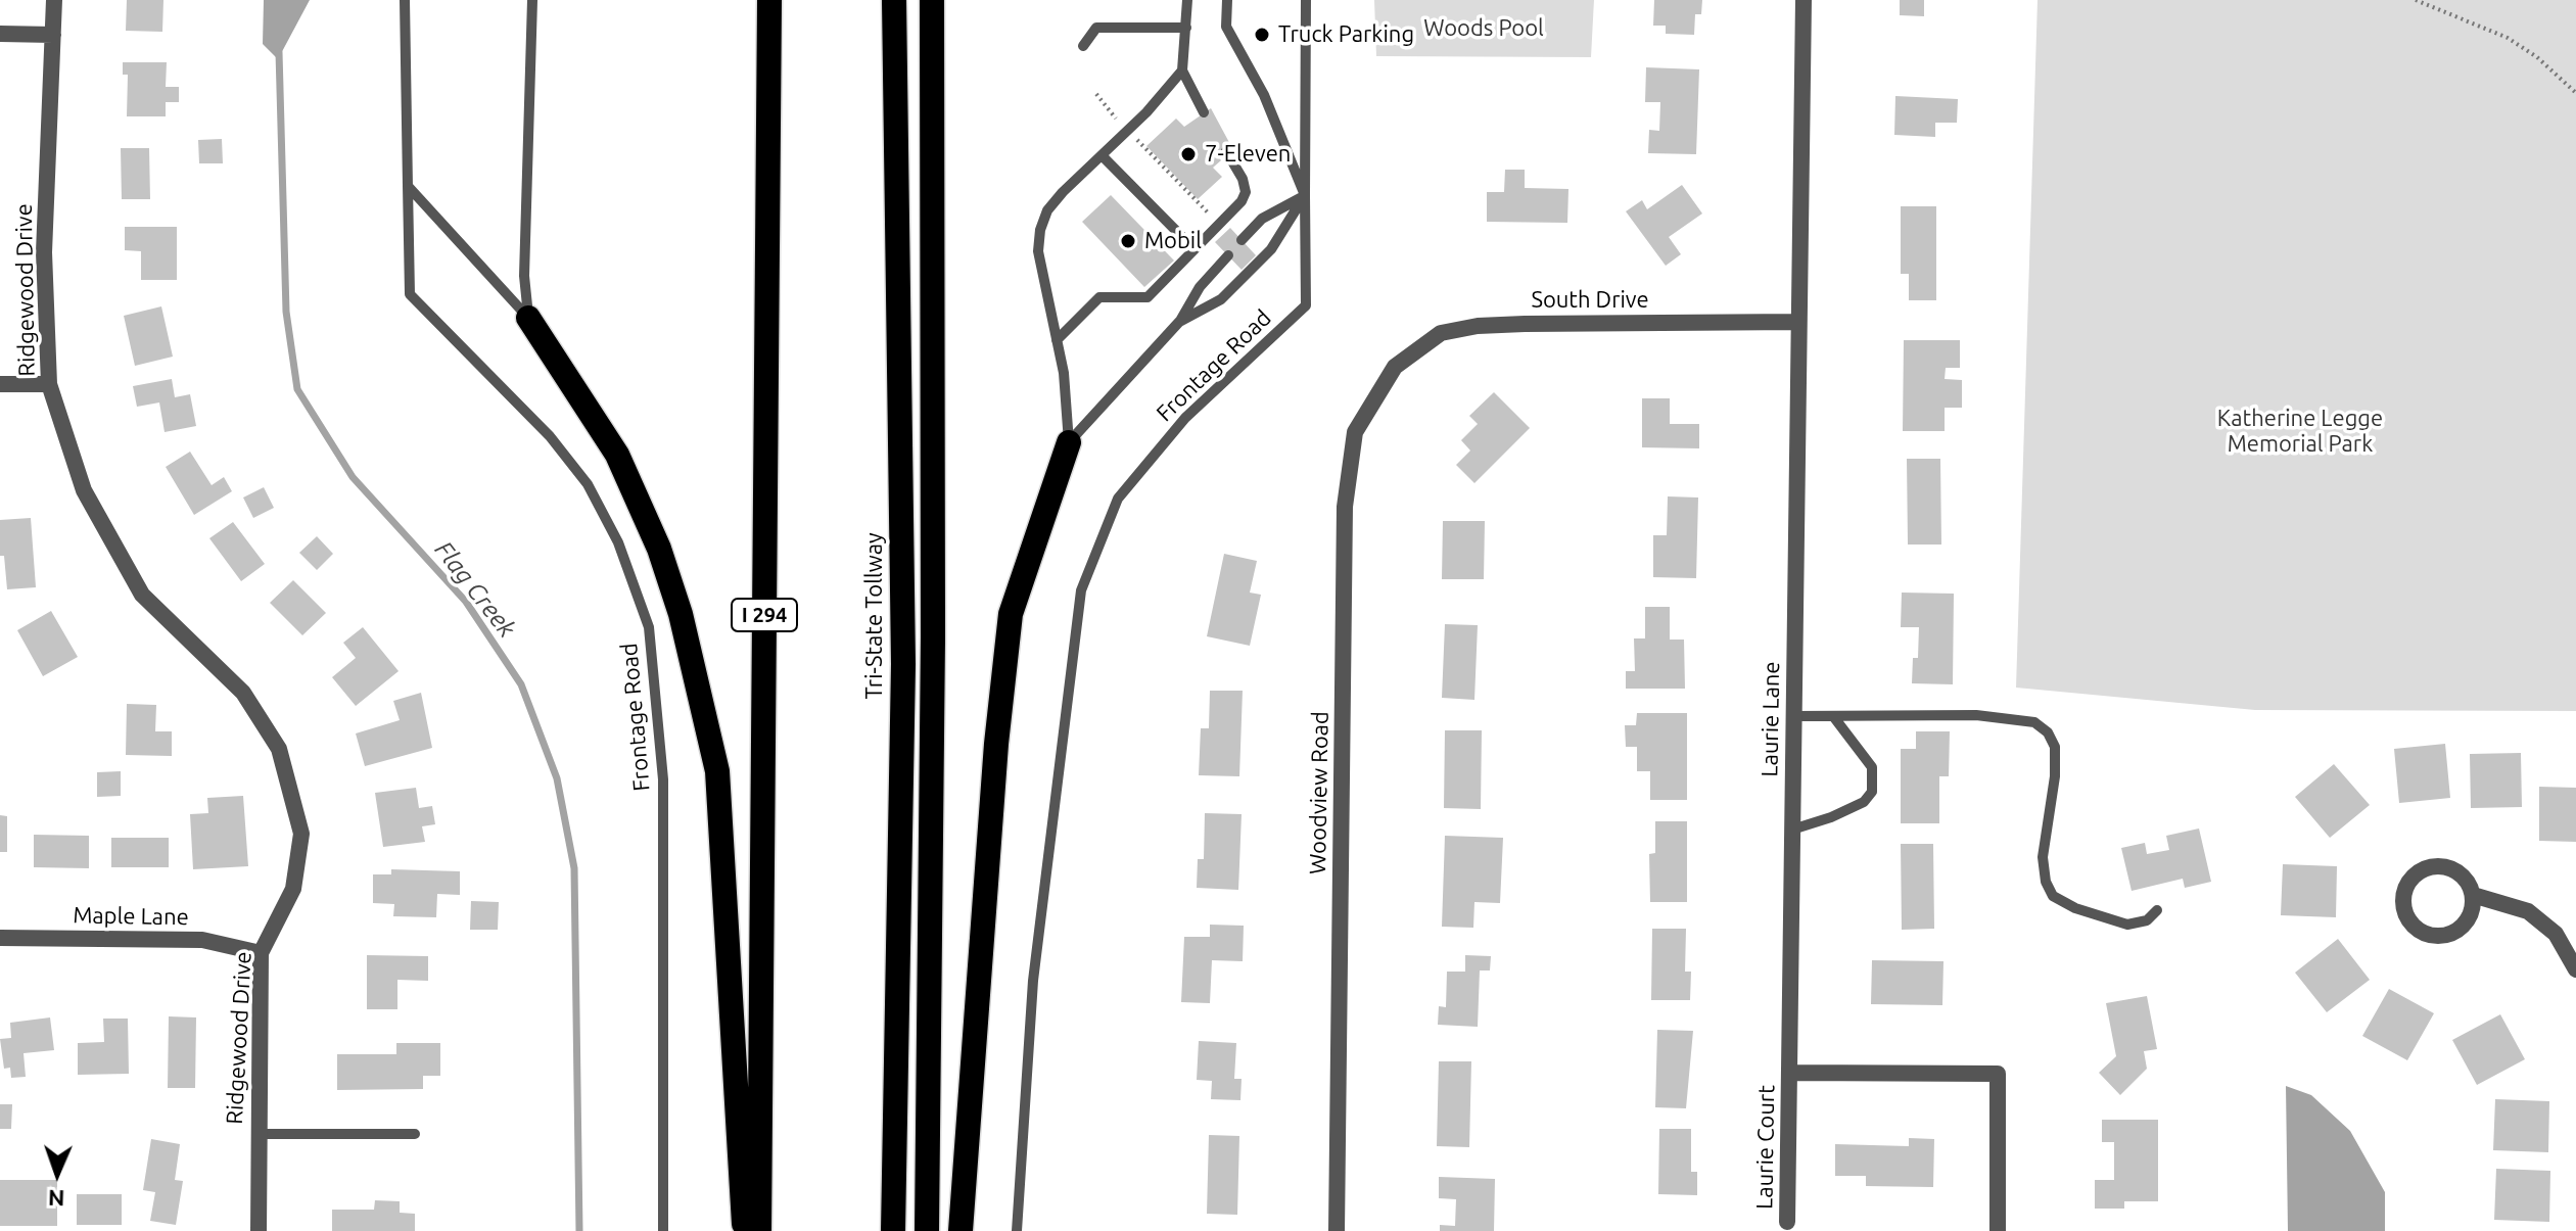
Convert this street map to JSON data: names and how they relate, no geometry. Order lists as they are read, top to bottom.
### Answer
{
  "streets": {
    "highway": ["I 294", "Tri-State Tollway"],
    "street": [
      "Ridgewood Drive",
      "South Drive",
      "Laurie Lane",
      "Woodview Road",
      "Maple Lane",
      "Laurie Court"
    ],
    "lane": ["Frontage Road"]
  },
  "crossings": [
    ["Ridgewood Drive", "Maple Lane"],
    ["South Drive", "Laurie Lane"],
    ["South Drive", "Woodview Road"],
    ["Laurie Lane", "Laurie Court"]
  ],
  "water": ["Flag Creek"],
  "parks": ["Woods Pool", "Katherine Legge Memorial Park"],
  "places": ["Truck Parking", "7-Eleven", "Mobil"],
  "north": "bottom"
}
